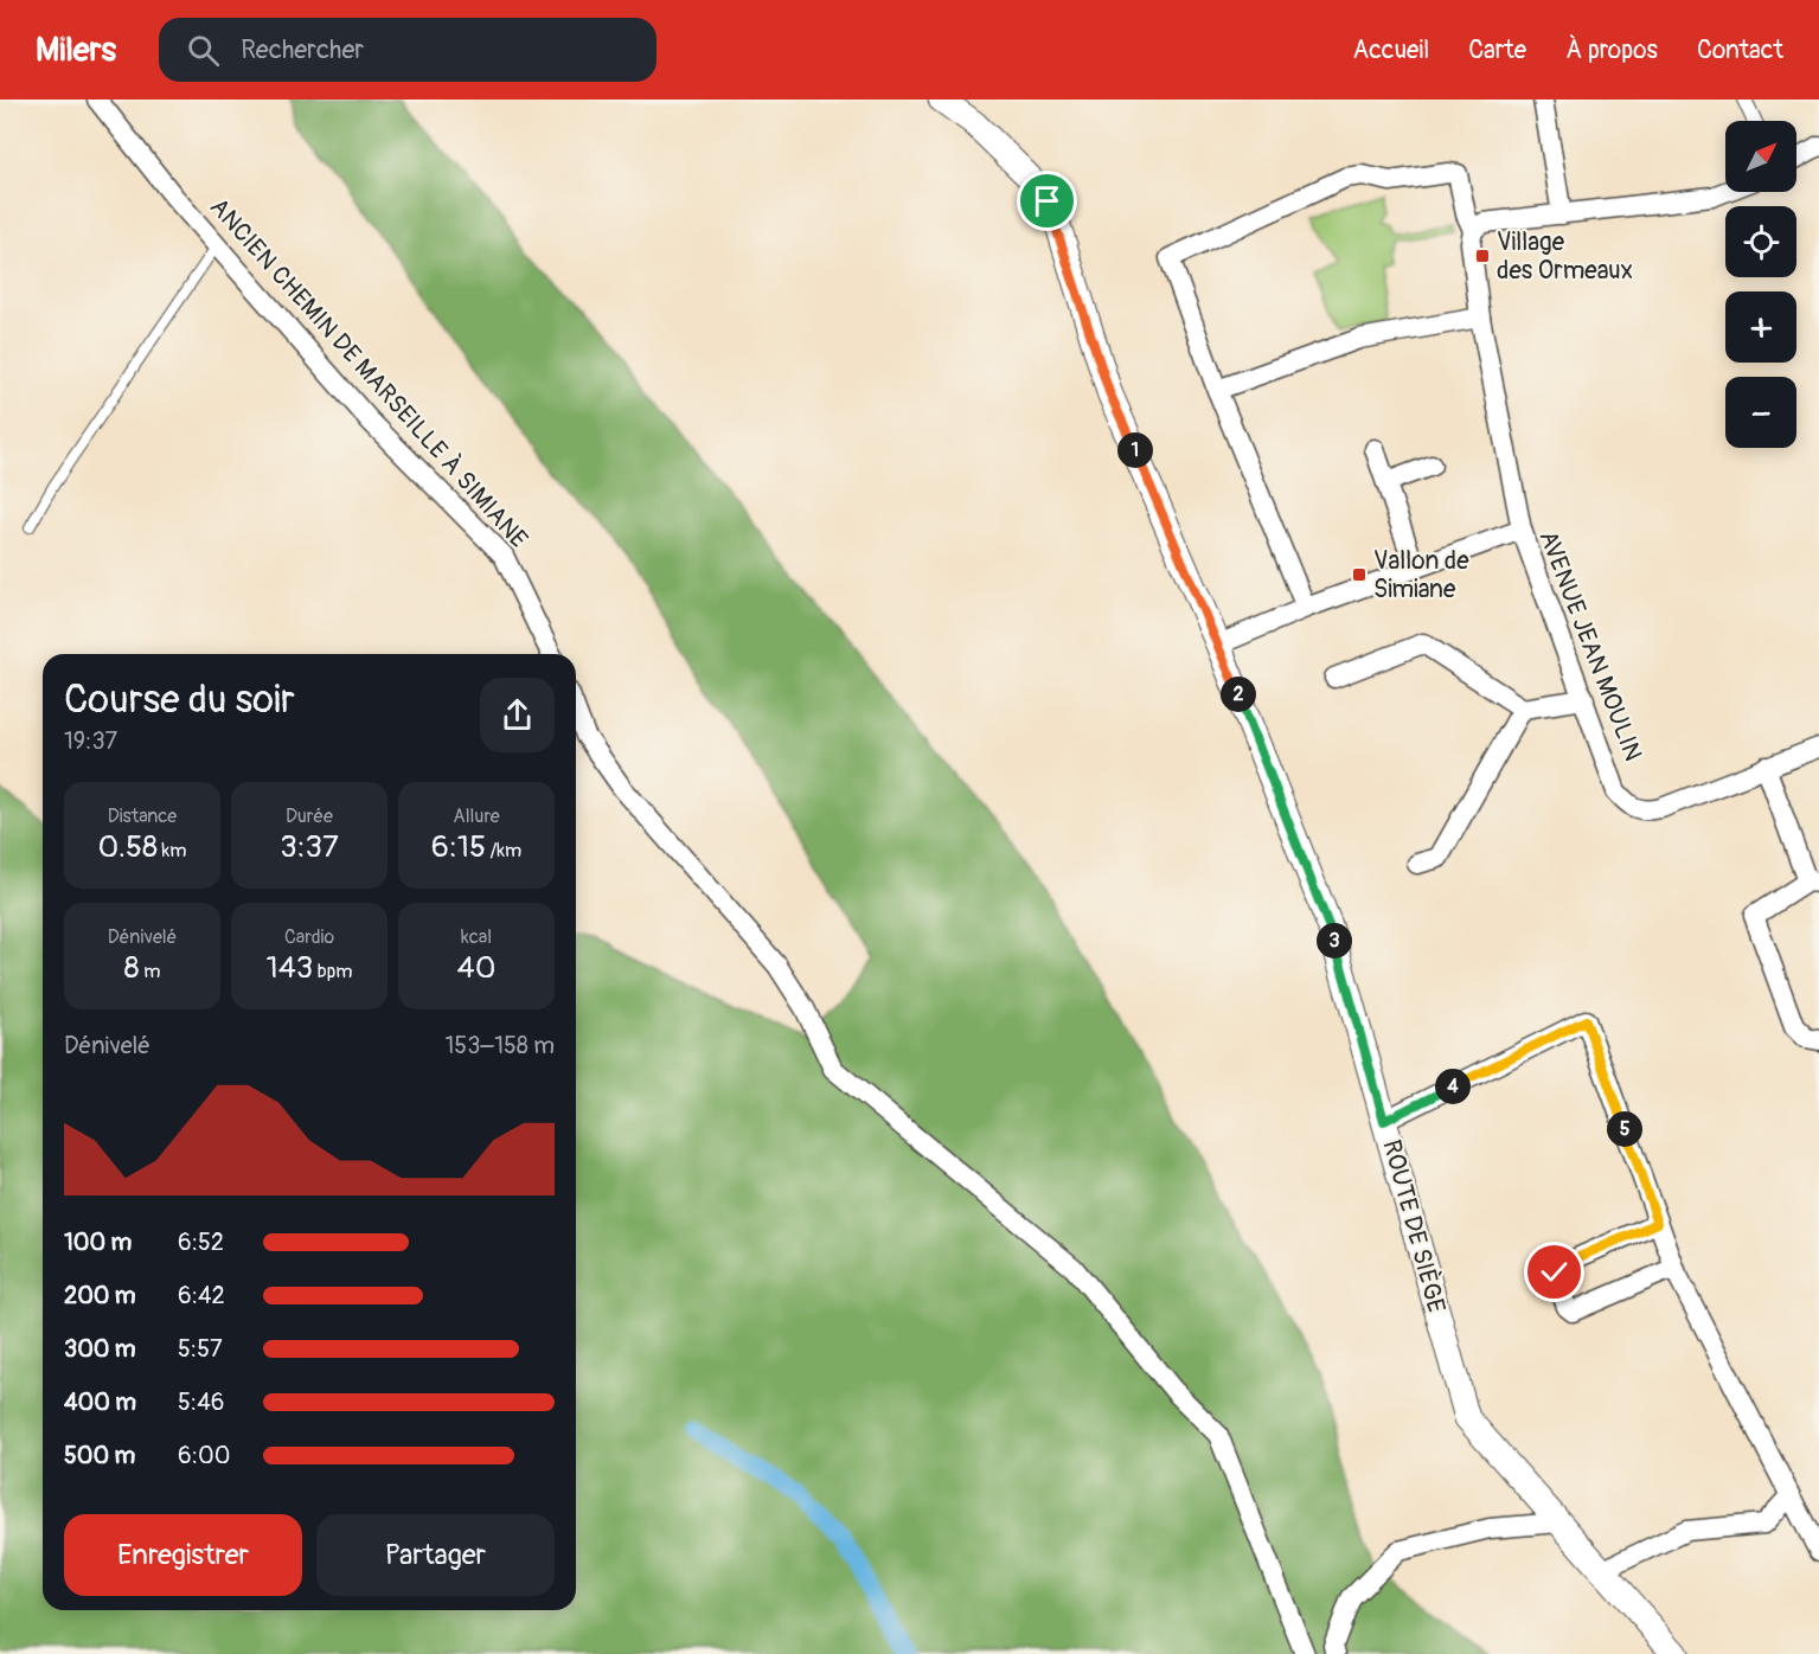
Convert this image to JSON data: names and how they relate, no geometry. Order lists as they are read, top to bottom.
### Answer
{
  "streets": {
    "street": ["ANCIEN CHEMIN DE MARSEILLE À SIMIANE", "AVENUE JEAN MOULIN", "ROUTE DE SIÈGE"]
  },
  "crossings": [
    ["AVENUE JEAN MOULIN", "ROUTE DE SIÈGE"]
  ],
  "places": {
    "transit": ["Village des Ormeaux", "Vallon de Simiane"]
  },
  "north": "top right",
  "page": {
    "header": "Milers",
    "search": "Rechercher",
    "nav": [
      "Accueil",
      "Carte",
      "À propos",
      "Contact"
    ],
    "map_buttons": ["+", "−"],
    "pins": [
      "1",
      "2",
      "3",
      "4",
      "5"
    ],
    "heading": ["Course du soir", "19:37"],
    "stats": [
      ["Distance", "0.58 km"],
      ["Durée", "3:37"],
      ["Allure", "6:15 /km"],
      ["Dénivelé", "8 m"],
      ["Cardio", "143 bpm"],
      ["kcal", "40"]
    ],
    "chart": ["Dénivelé", "153–158 m"],
    "list": [
      {
        "name": "100 m",
        "note": "6:52"
      },
      {
        "name": "200 m",
        "note": "6:42"
      },
      {
        "name": "300 m",
        "note": "5:57"
      },
      {
        "name": "400 m",
        "note": "5:46"
      },
      {
        "name": "500 m",
        "note": "6:00"
      }
    ],
    "buttons": ["Enregistrer", "Partager"]
  }
}
